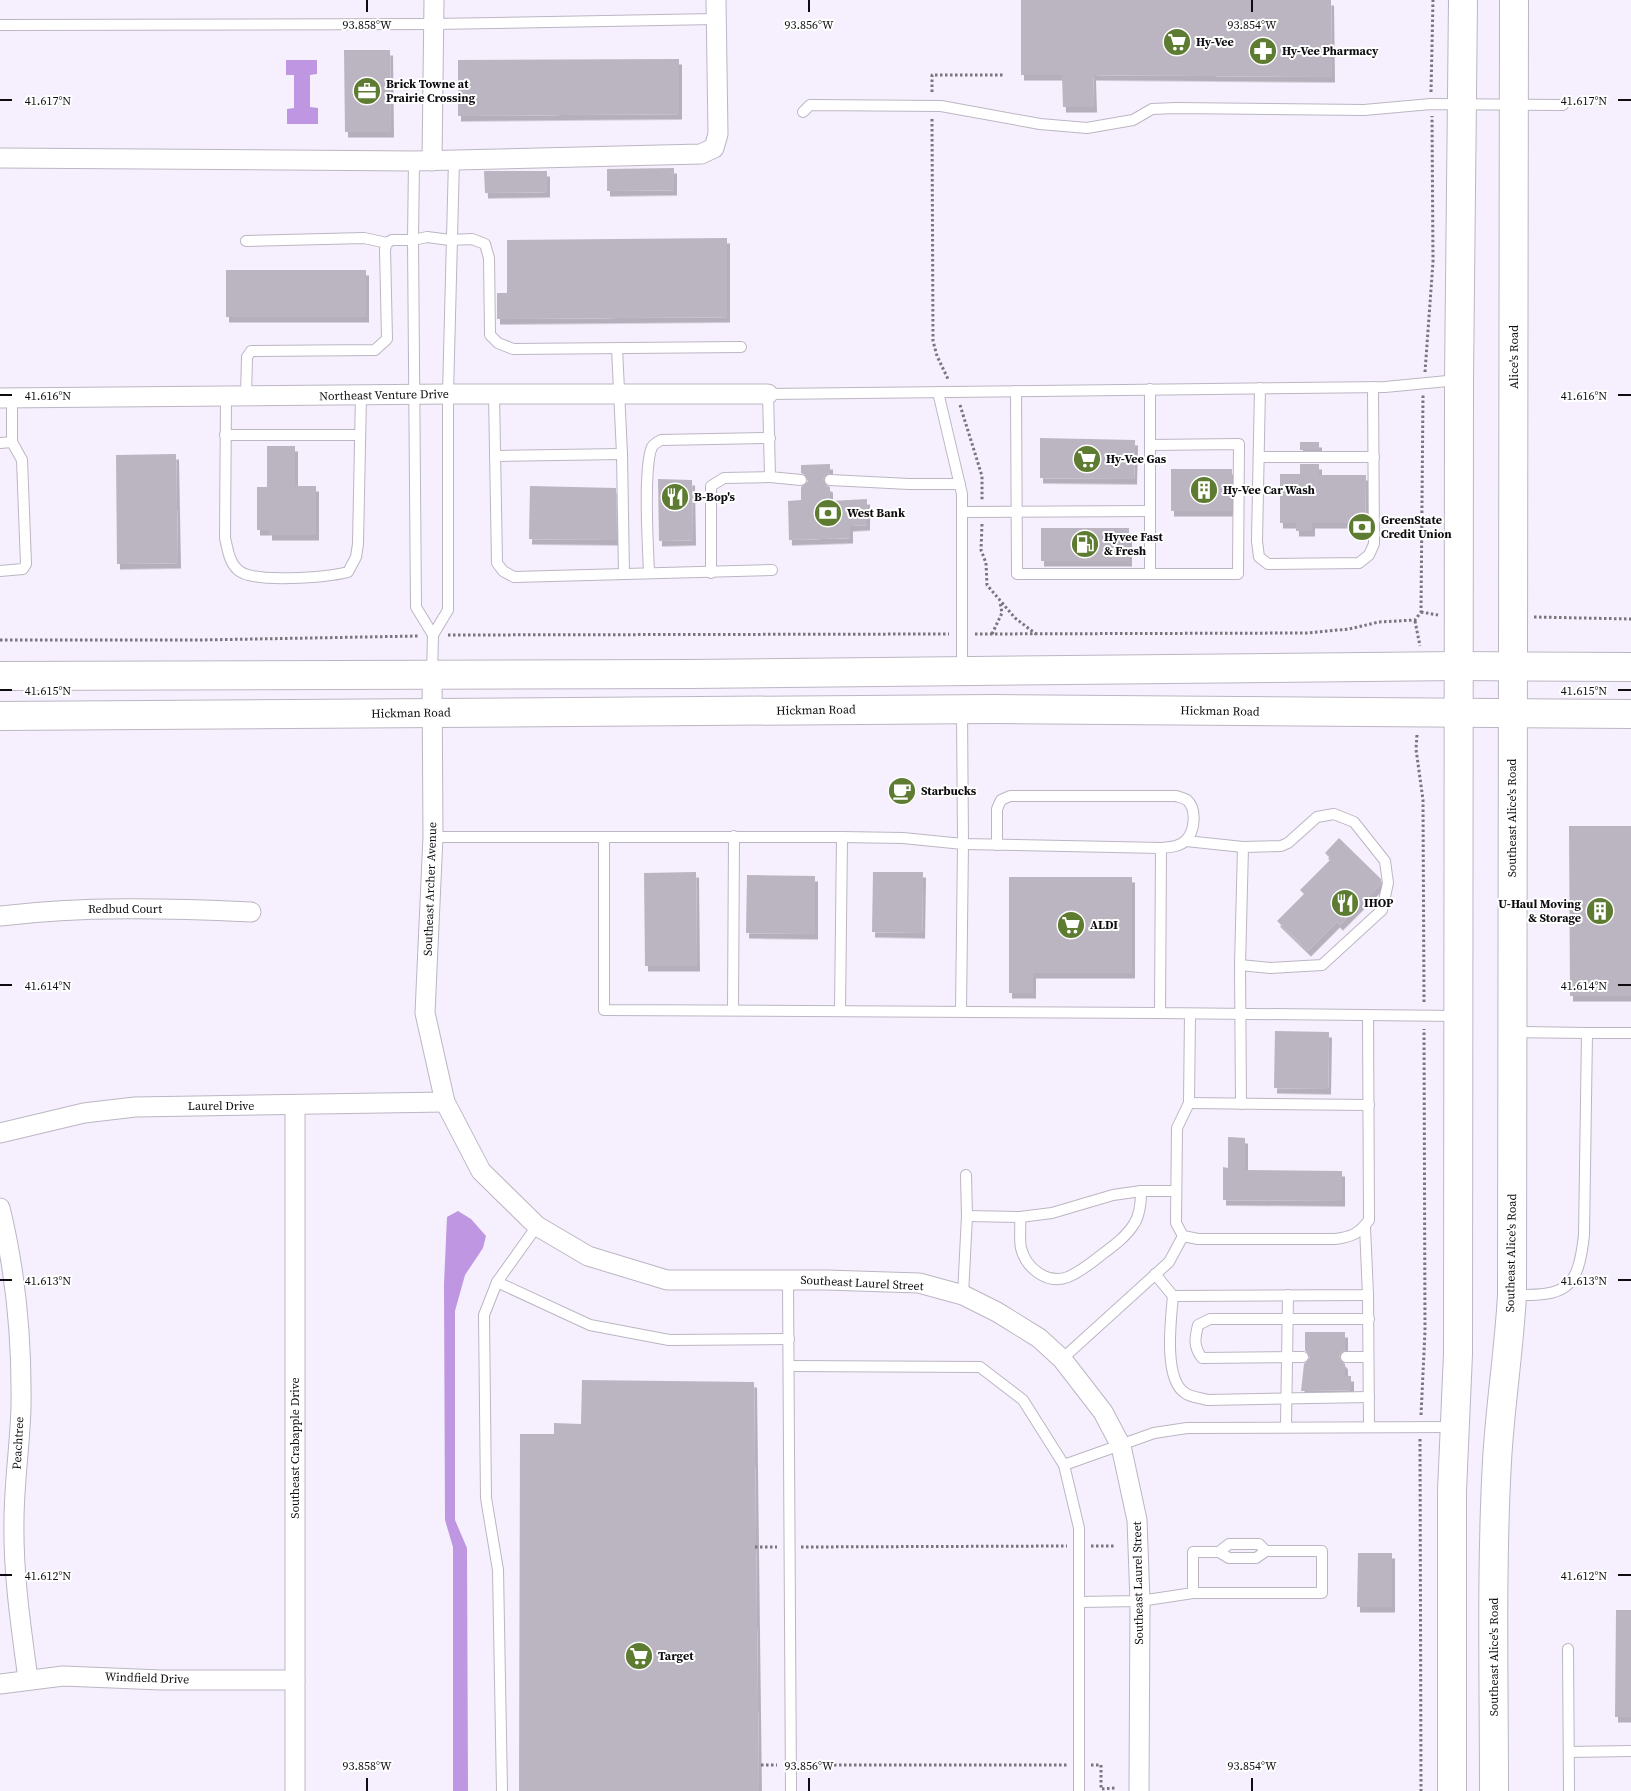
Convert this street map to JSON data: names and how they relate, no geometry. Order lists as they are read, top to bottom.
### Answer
{
  "streets": {
    "main road": ["Alice's Road", "Hickman Road", "Southeast Alice's Road"],
    "street": [
      "Northeast Venture Drive",
      "Southeast Archer Avenue",
      "Redbud Court",
      "Laurel Drive",
      "Southeast Laurel Street",
      "Peachtree",
      "Southeast Crabapple Drive",
      "Windfield Drive"
    ]
  },
  "crossings": [
    ["Alice's Road", "Hickman Road"],
    ["Alice's Road", "Southeast Alice's Road"],
    ["Hickman Road", "Southeast Alice's Road"],
    ["Hickman Road", "Southeast Archer Avenue"],
    ["Southeast Archer Avenue", "Laurel Drive"],
    ["Southeast Archer Avenue", "Southeast Laurel Street"],
    ["Laurel Drive", "Southeast Laurel Street"],
    ["Laurel Drive", "Southeast Crabapple Drive"],
    ["Peachtree", "Windfield Drive"],
    ["Southeast Crabapple Drive", "Windfield Drive"]
  ],
  "places": {
    "supermarket": [
      "Hy-Vee",
      "Hy-Vee Gas",
      "ALDI",
      "Target"
    ],
    "pharmacy": ["Hy-Vee Pharmacy"],
    "office": ["Brick Towne at Prairie Crossing"],
    "building": ["Hy-Vee Car Wash", "U-Haul Moving & Storage"],
    "restaurant": ["B-Bop's", "IHOP"],
    "bank": ["West Bank", "GreenState Credit Union"],
    "fuel station": ["Hyvee Fast & Fresh"],
    "cafe": ["Starbucks"]
  },
  "coordinates": [
    "93.858°W",
    "93.856°W",
    "93.854°W",
    "41.617°N",
    "41.616°N",
    "41.615°N",
    "41.614°N",
    "41.613°N",
    "41.612°N"
  ]
}
